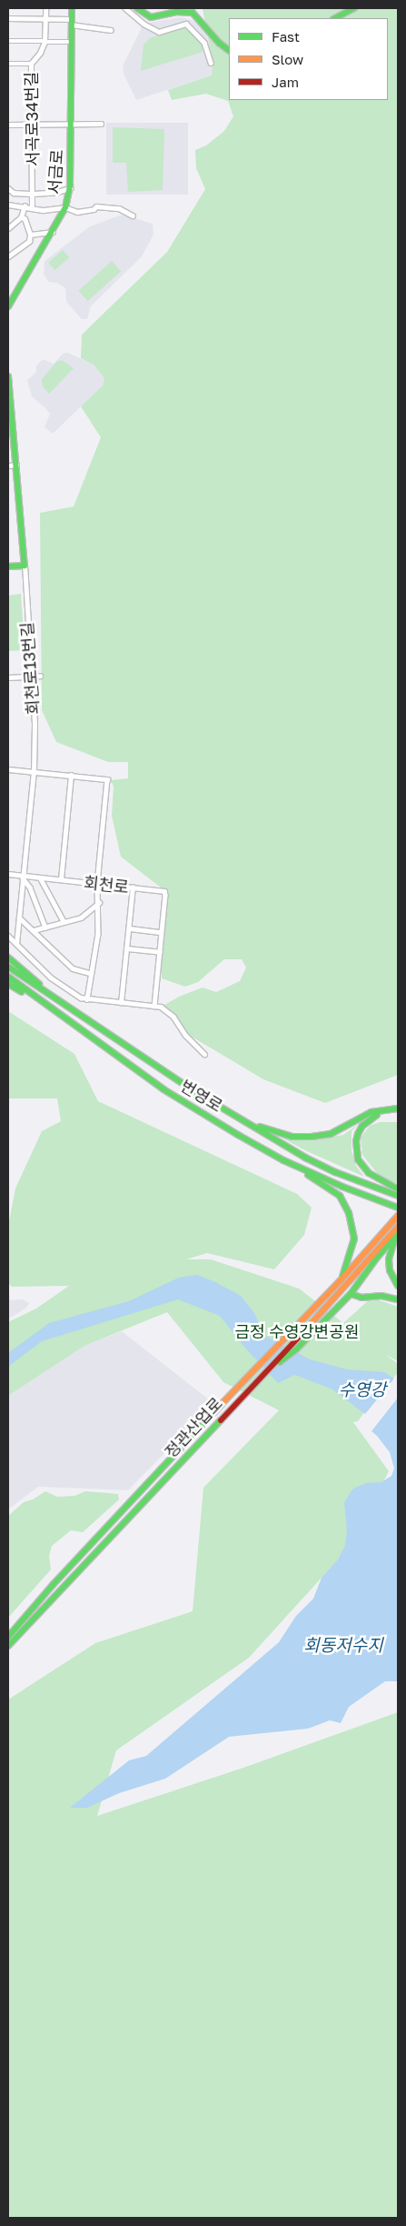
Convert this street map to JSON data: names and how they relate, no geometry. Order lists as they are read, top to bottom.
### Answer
{
  "streets": {
    "main road": ["서금로", "번영로", "정관산업로"],
    "street": ["서곡로34번길", "회천로13번길", "회천로"]
  },
  "crossings": [
    ["회천로13번길", "회천로"]
  ],
  "water": ["수영강", "회동저수지"],
  "parks": ["금정 수영강변공원"],
  "legend": ["Fast", "Slow", "Jam"]
}
